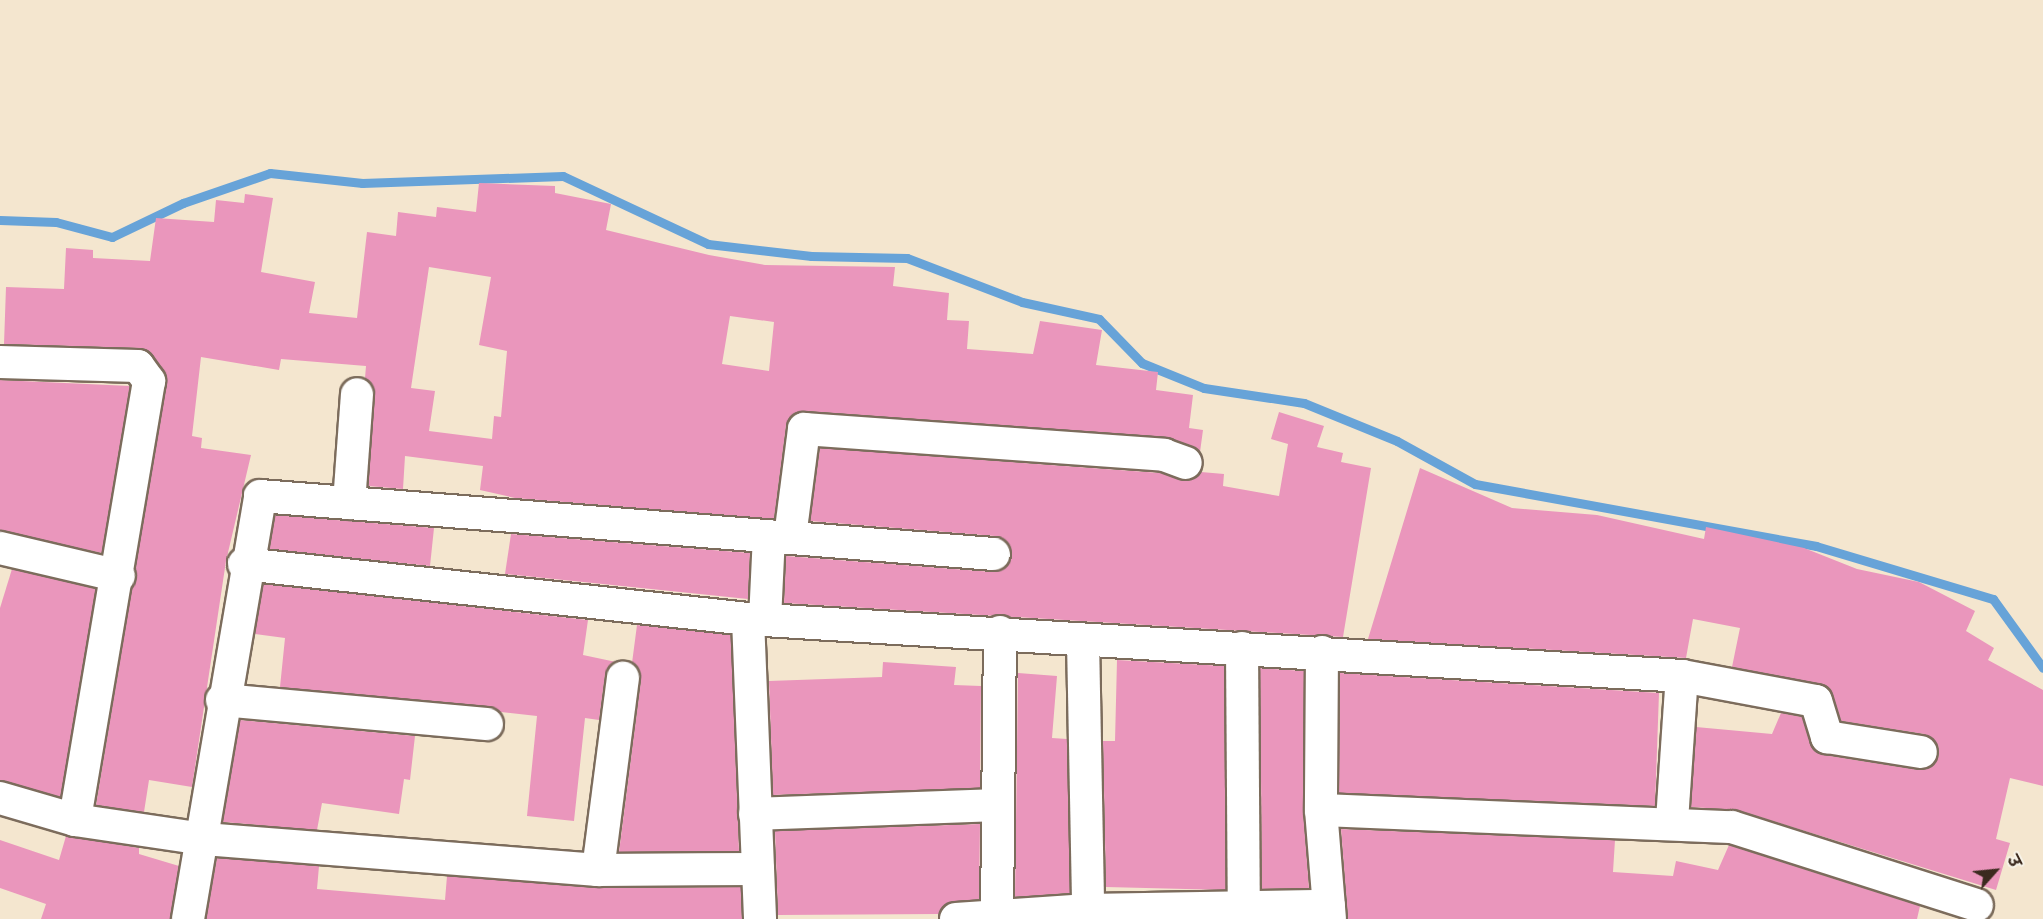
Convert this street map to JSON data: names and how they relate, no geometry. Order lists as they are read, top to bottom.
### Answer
{
  "north": "top right"
}
